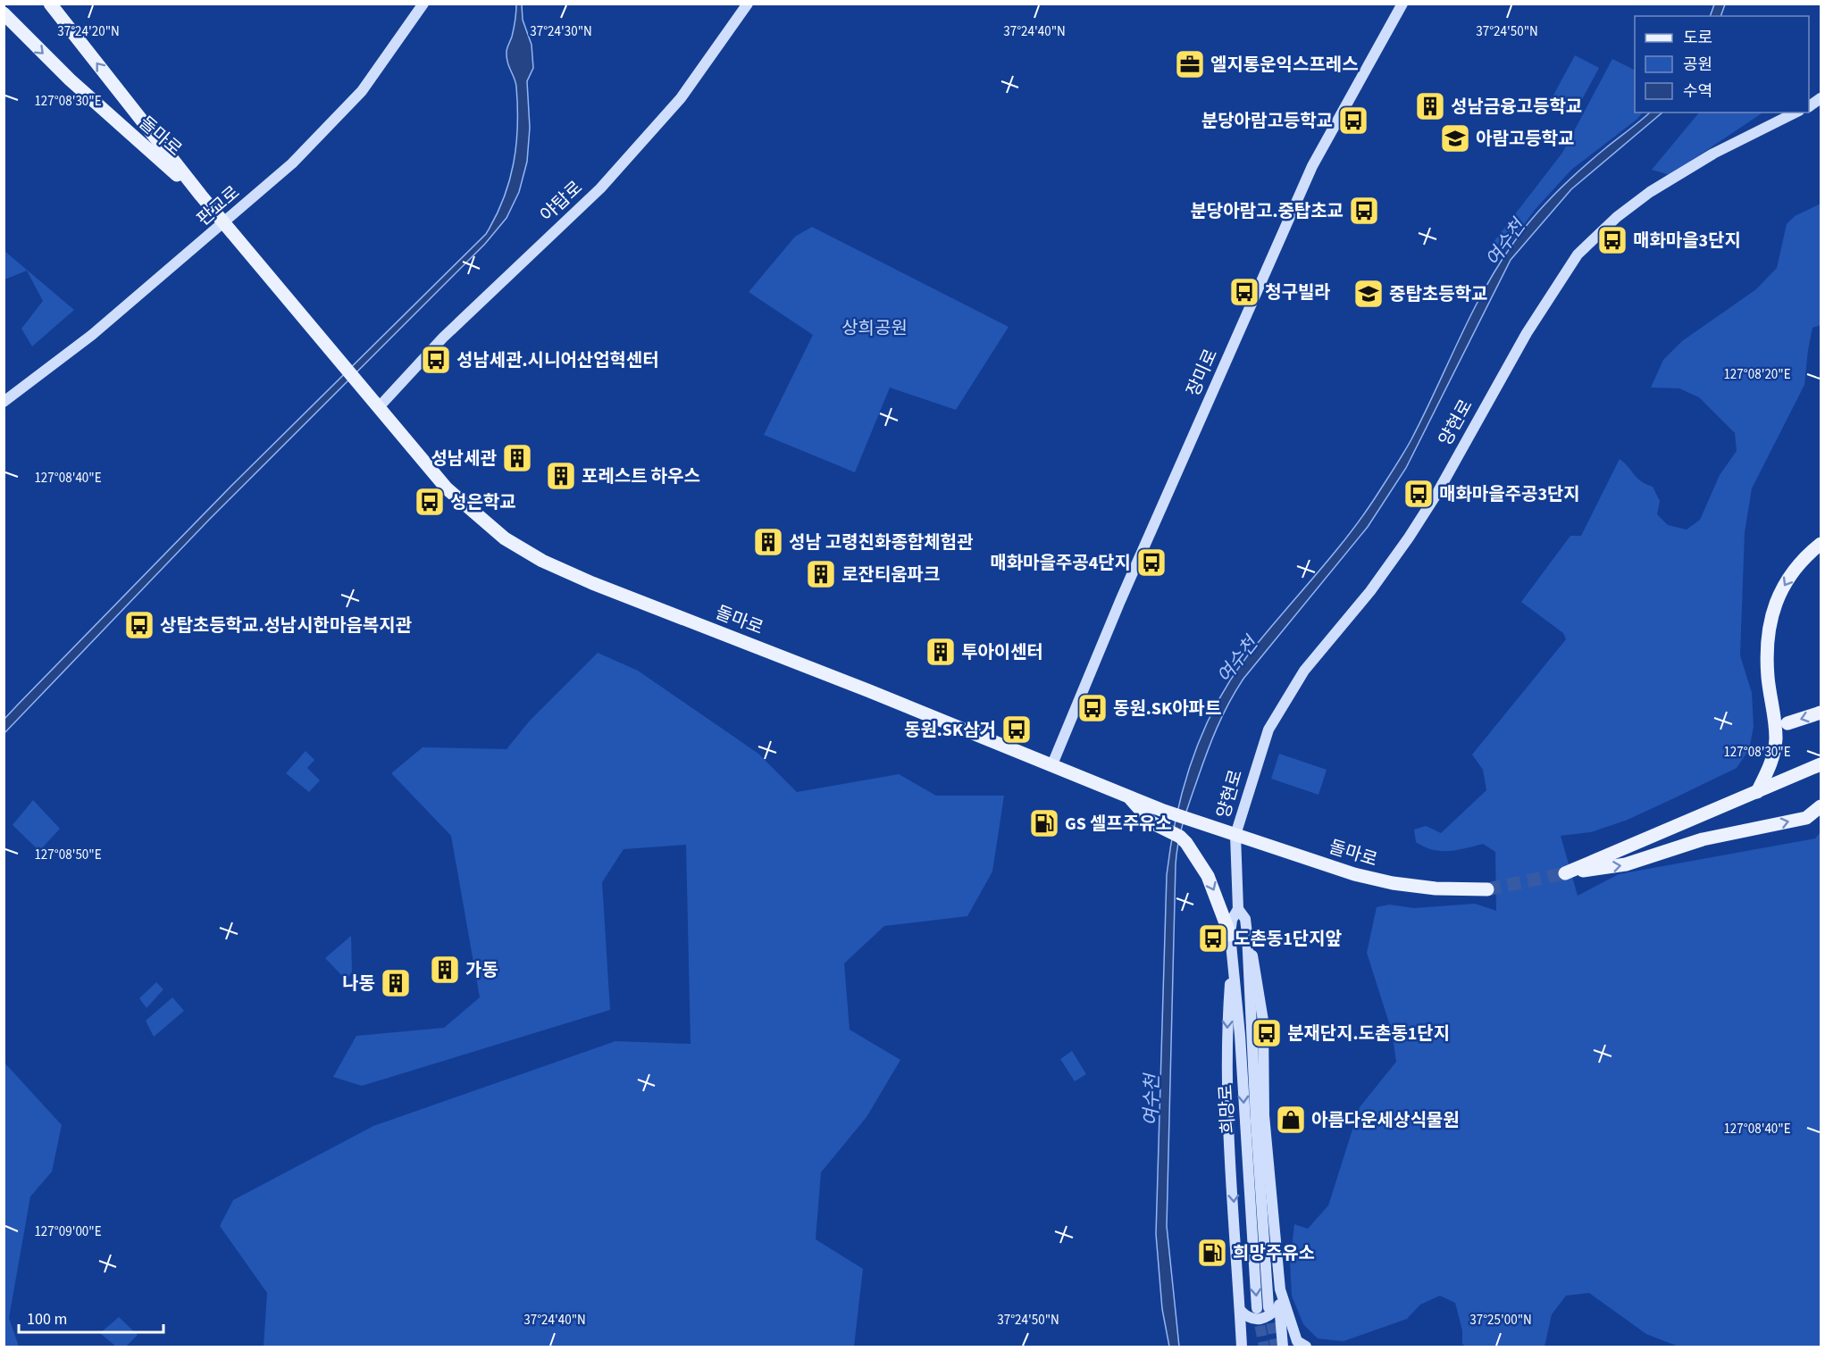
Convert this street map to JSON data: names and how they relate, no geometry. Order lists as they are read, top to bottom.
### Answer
{
  "streets": {
    "main road": [
      "돌마로",
      "야탑로",
      "판교로",
      "장미로",
      "양현로",
      "희망로"
    ]
  },
  "crossings": [
    ["돌마로", "야탑로"],
    ["돌마로", "판교로"],
    ["돌마로", "장미로"],
    ["돌마로", "양현로"],
    ["돌마로", "희망로"],
    ["양현로", "희망로"]
  ],
  "water": ["여수천"],
  "parks": ["상희공원"],
  "places": {
    "office": ["엘지통운익스프레스"],
    "building": [
      "성남금융고등학교",
      "성남세관",
      "포레스트 하우스",
      "성남 고령친화종합체험관",
      "로잔티움파크",
      "투아이센터",
      "가동",
      "나동"
    ],
    "bus stop": [
      "분당아람고등학교",
      "분당아람고.중탑초교",
      "매화마을3단지",
      "청구빌라",
      "성남세관.시니어산업혁센터",
      "매화마을주공3단지",
      "성은학교",
      "매화마을주공4단지",
      "상탑초등학교.성남시한마음복지관",
      "동원.SK아파트",
      "동원.SK삼거",
      "도촌동1단지앞",
      "분재단지.도촌동1단지"
    ],
    "school or university": ["아람고등학교", "중탑초등학교"],
    "fuel station": ["GS 셀프주유소", "희망주유소"],
    "shop": ["아름다운세상식물원"]
  },
  "legend": ["도로", "공원", "수역"],
  "scale_bar": "100 m",
  "coordinates": [
    "37°24'30\"N",
    "37°24'40\"N",
    "37°24'50\"N",
    "37°24'20\"N",
    "127°08'30\"E",
    "127°08'20\"E",
    "127°08'40\"E",
    "127°08'50\"E",
    "127°09'00\"E",
    "37°25'00\"N"
  ]
}
